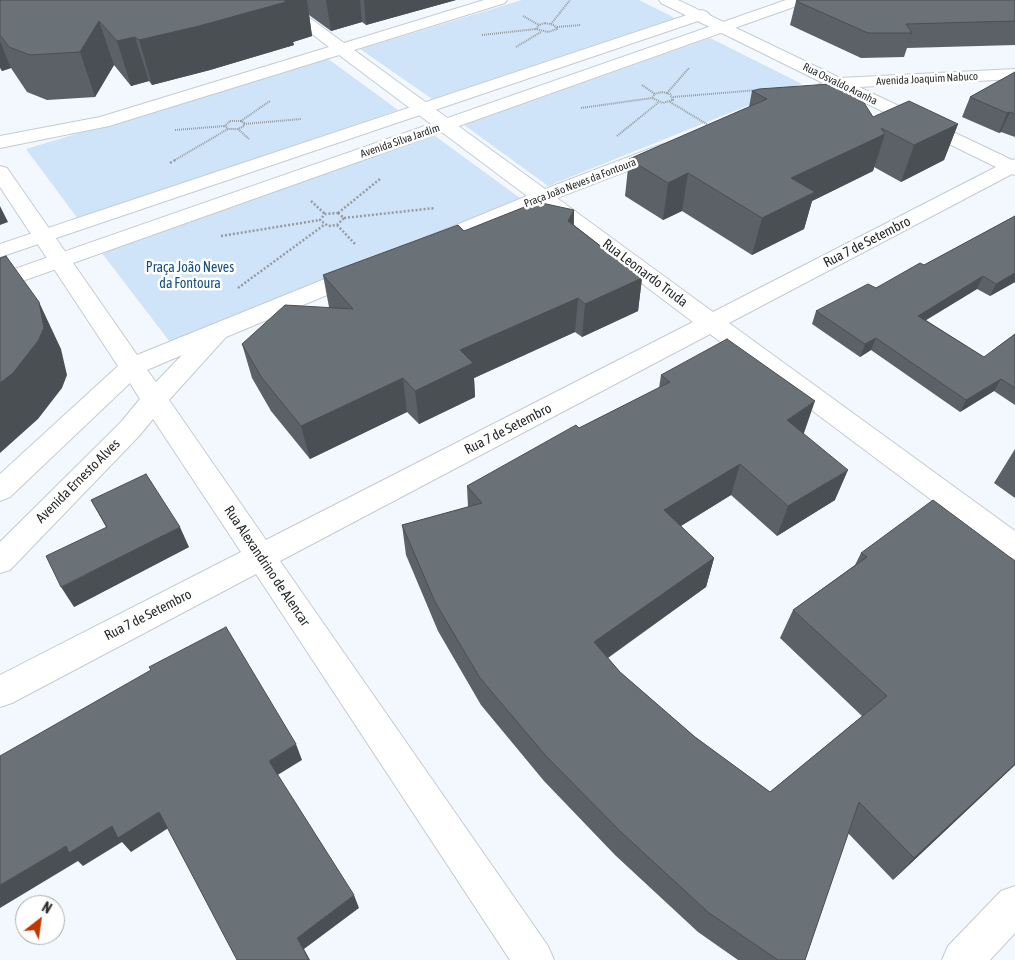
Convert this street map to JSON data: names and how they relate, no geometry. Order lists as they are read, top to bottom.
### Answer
{
  "streets": {
    "street": [
      "Avenida Joaquim Nabuco",
      "Rua Osvaldo Aranha",
      "Avenida Silva Jardim",
      "Praça João Neves da Fontoura",
      "Rua 7 de Setembro",
      "Rua Leonardo Truda",
      "Avenida Ernesto Alves",
      "Rua Alexandrino de Alencar"
    ]
  },
  "crossings": [
    ["Avenida Joaquim Nabuco", "Rua Osvaldo Aranha"],
    ["Rua Osvaldo Aranha", "Avenida Silva Jardim"],
    ["Rua Osvaldo Aranha", "Rua 7 de Setembro"],
    ["Avenida Silva Jardim", "Rua Leonardo Truda"],
    ["Avenida Silva Jardim", "Rua Alexandrino de Alencar"],
    ["Praça João Neves da Fontoura", "Rua Leonardo Truda"],
    ["Rua 7 de Setembro", "Rua Leonardo Truda"],
    ["Rua 7 de Setembro", "Rua Alexandrino de Alencar"],
    ["Avenida Ernesto Alves", "Rua Alexandrino de Alencar"]
  ],
  "parks": ["Praça João Neves da Fontoura"],
  "north": "top right"
}
